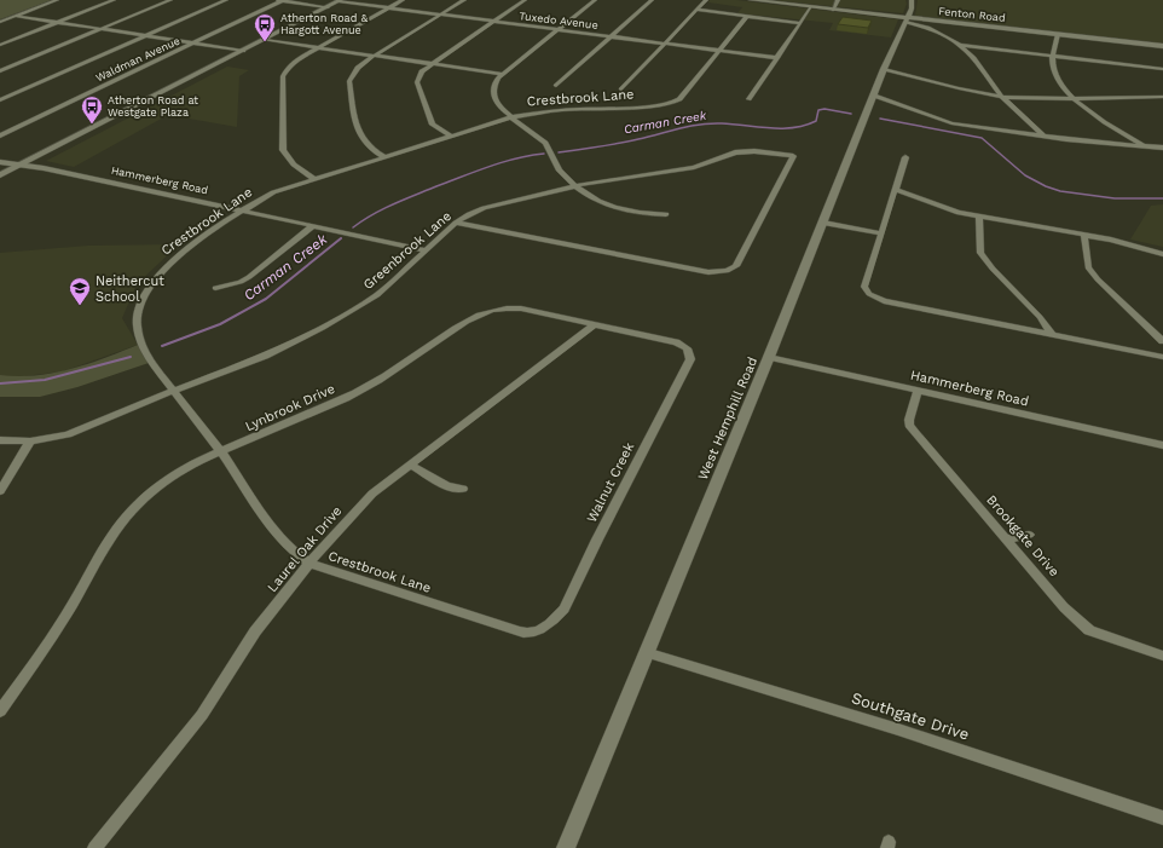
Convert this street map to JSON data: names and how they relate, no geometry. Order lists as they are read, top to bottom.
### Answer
{
  "streets": {
    "street": [
      "Fenton Road",
      "Tuxedo Avenue",
      "Waldman Avenue",
      "Crestbrook Lane",
      "Hammerberg Road",
      "Greenbrook Lane",
      "Lynbrook Drive",
      "West Hemphill Road",
      "Walnut Creek",
      "Brookgate Drive",
      "Laurel Oak Drive",
      "Southgate Drive"
    ]
  },
  "crossings": [
    ["Fenton Road", "West Hemphill Road"],
    ["Tuxedo Avenue", "Crestbrook Lane"],
    ["Crestbrook Lane", "Hammerberg Road"],
    ["Crestbrook Lane", "Greenbrook Lane"],
    ["Crestbrook Lane", "Lynbrook Drive"],
    ["Crestbrook Lane", "Walnut Creek"],
    ["Crestbrook Lane", "Laurel Oak Drive"],
    ["Hammerberg Road", "Greenbrook Lane"],
    ["Hammerberg Road", "West Hemphill Road"],
    ["Hammerberg Road", "Brookgate Drive"],
    ["Lynbrook Drive", "Walnut Creek"],
    ["Lynbrook Drive", "Laurel Oak Drive"],
    ["West Hemphill Road", "Southgate Drive"]
  ],
  "water": ["Carman Creek"],
  "places": {
    "bus stop": ["Atherton Road & Hargott Avenue", "Atherton Road at Westgate Plaza"],
    "school or university": ["Neithercut School"]
  }
}
